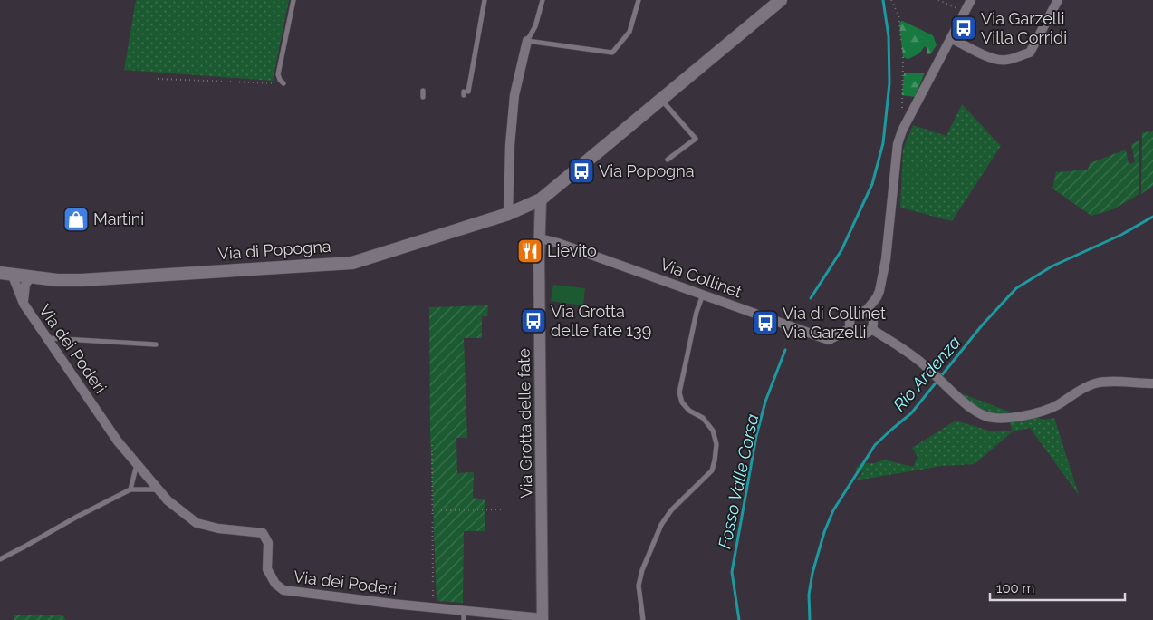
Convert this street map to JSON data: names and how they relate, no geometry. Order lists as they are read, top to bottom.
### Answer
{
  "streets": {
    "main road": ["Via di Popogna"],
    "street": ["Via Collinet", "Via dei Poderi", "Via Grotta delle fate"]
  },
  "crossings": [
    ["Via di Popogna", "Via dei Poderi"],
    ["Via di Popogna", "Via Grotta delle fate"],
    ["Via Collinet", "Via Grotta delle fate"],
    ["Via dei Poderi", "Via Grotta delle fate"]
  ],
  "water": ["Rio Ardenza", "Fosso Valle Corsa"],
  "places": {
    "bus stop": [
      "Via Garzelli Villa Corridi",
      "Via Popogna",
      "Via Grotta delle fate 139",
      "Via di Collinet Via Garzelli"
    ],
    "shop": ["Martini"],
    "restaurant": ["Lievito"]
  },
  "scale_bar": "100 m"
}
